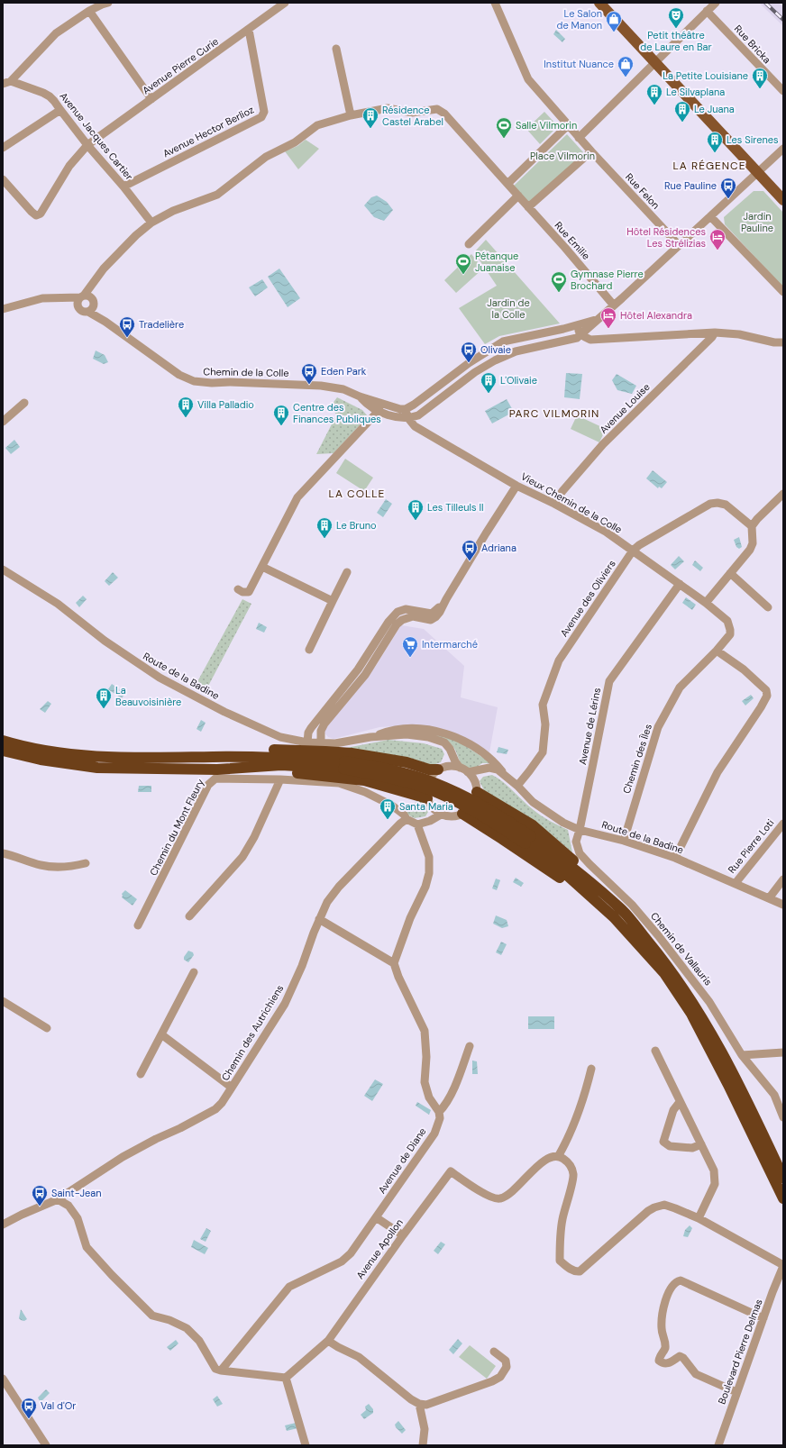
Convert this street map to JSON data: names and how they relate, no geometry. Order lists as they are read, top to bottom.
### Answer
{
  "streets": {
    "street": [
      "Rue Bricka",
      "Avenue Pierre Curie",
      "Avenue Hector Berlioz",
      "Avenue Jacques Cartier",
      "Rue Felon",
      "Rue Emilie",
      "Chemin de la Colle",
      "Avenue Louise",
      "Vieux Chemin de la Colle",
      "Avenue des Oliviers",
      "Route de la Badine",
      "Avenue de Lérins",
      "Chemin des Îles",
      "Chemin du Mont Fleury",
      "Rue Pierre Loti",
      "Chemin de Vallauris",
      "Chemin des Autrichiens",
      "Avenue de Diane",
      "Avenue Apollon",
      "Boulevard Pierre Delmas"
    ]
  },
  "crossings": [
    ["Avenue Pierre Curie", "Avenue Hector Berlioz"],
    ["Avenue Pierre Curie", "Avenue Jacques Cartier"],
    ["Avenue Hector Berlioz", "Avenue Jacques Cartier"],
    ["Chemin de la Colle", "Vieux Chemin de la Colle"],
    ["Avenue Louise", "Vieux Chemin de la Colle"],
    ["Vieux Chemin de la Colle", "Avenue des Oliviers"],
    ["Vieux Chemin de la Colle", "Avenue de Lérins"],
    ["Vieux Chemin de la Colle", "Chemin des Îles"],
    ["Avenue des Oliviers", "Route de la Badine"],
    ["Route de la Badine", "Avenue de Lérins"],
    ["Route de la Badine", "Chemin des Îles"],
    ["Route de la Badine", "Rue Pierre Loti"],
    ["Route de la Badine", "Chemin de Vallauris"],
    ["Avenue de Lérins", "Chemin de Vallauris"]
  ],
  "districts": ["LA RÉGENCE", "PARC VILMORIN", "LA COLLE"],
  "parks": ["Place Vilmorin", "Jardin Pauline", "Jardin de la Colle"],
  "places": {
    "theatre": ["Petit théâtre de Laure en Bar"],
    "shop": ["Le Salon de Manon", "Institut Nuance"],
    "building": [
      "La Petite Louisiane",
      "Le Silvaplana",
      "Le Juana",
      "Résidence Castel Arabel",
      "Les Sirenes",
      "L'Olivaie",
      "Villa Palladio",
      "Centre des Finances Publiques",
      "Les Tilleuls II",
      "Le Bruno",
      "La Beauvoisinière",
      "Santa Maria"
    ],
    "sports": ["Salle Vilmorin", "Pétanque Juanaise", "Gymnase Pierre Brochard"],
    "bus stop": [
      "Rue Pauline",
      "Tradelière",
      "Olivaie",
      "Eden Park",
      "Adriana",
      "Saint-Jean",
      "Val d'Or"
    ],
    "hotel": ["Hôtel Résidences Les Strélizias", "Hôtel Alexandra"],
    "supermarket": ["Intermarché"]
  }
}
